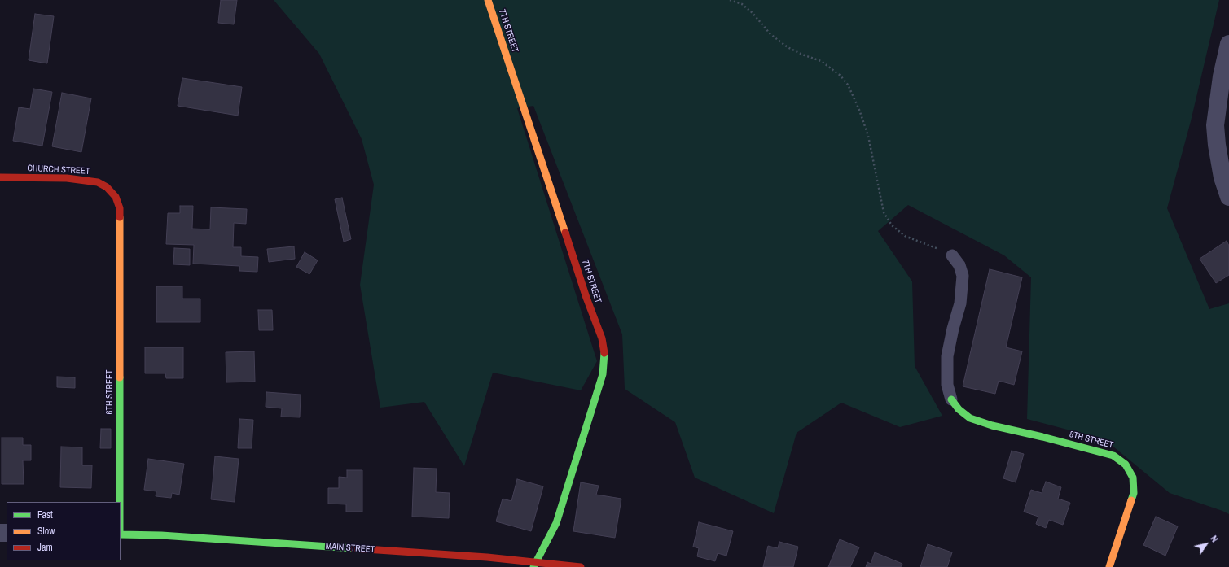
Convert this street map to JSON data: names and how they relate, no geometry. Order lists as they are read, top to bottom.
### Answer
{
  "streets": {
    "street": [
      "7TH STREET",
      "CHURCH STREET",
      "6TH STREET",
      "8TH STREET",
      "MAIN STREET"
    ]
  },
  "crossings": [
    ["7TH STREET", "MAIN STREET"],
    ["CHURCH STREET", "6TH STREET"]
  ],
  "legend": ["Fast", "Slow", "Jam"],
  "north": "top right"
}
